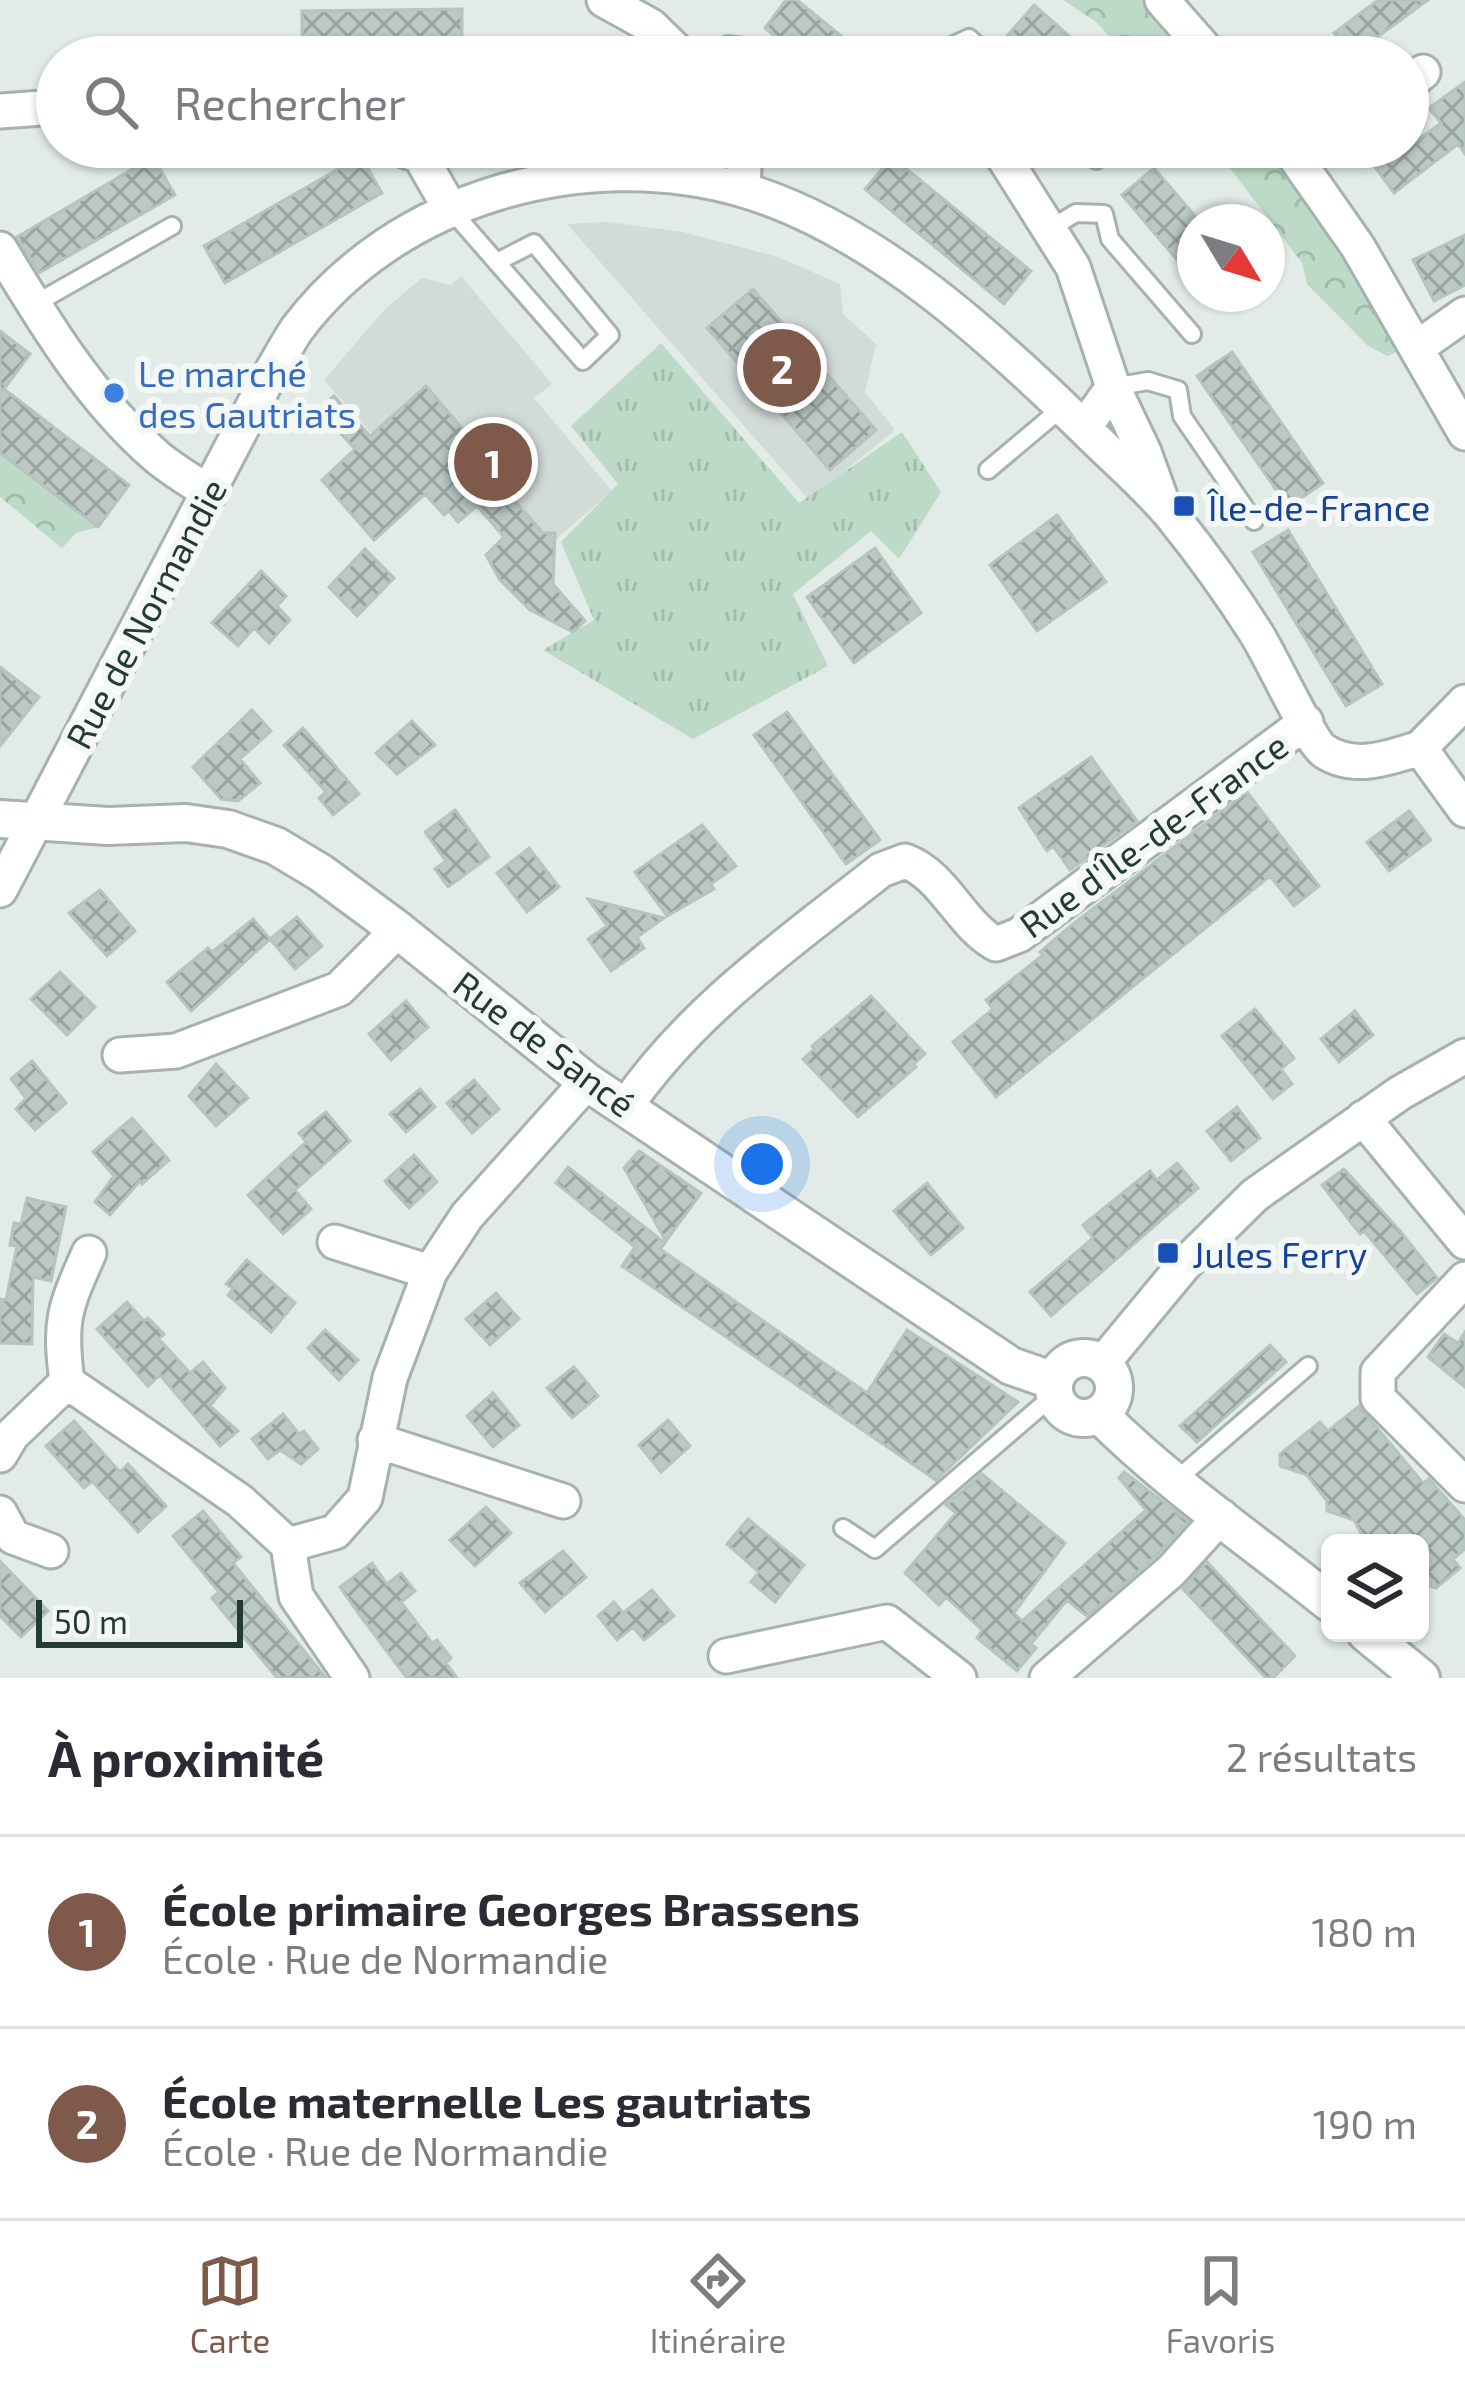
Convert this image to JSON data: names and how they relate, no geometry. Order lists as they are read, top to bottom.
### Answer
{
  "streets": {
    "street": ["Rue de Normandie", "Rue d'Île-de-France", "Rue de Sancé"]
  },
  "crossings": [
    ["Rue de Normandie", "Rue d'Île-de-France"],
    ["Rue de Normandie", "Rue de Sancé"],
    ["Rue d'Île-de-France", "Rue de Sancé"]
  ],
  "places": {
    "other": ["Le marché des Gautriats"],
    "transit": ["Île-de-France", "Jules Ferry"]
  },
  "scale_bar": "50 m",
  "north": "bottom right",
  "page": {
    "search": "Rechercher",
    "pins": ["2", "1"],
    "scale": "50 m",
    "heading": ["À proximité", "2 résultats"],
    "list": [
      {
        "mark": "1",
        "name": "École primaire Georges Brassens",
        "note": "École · Rue de Normandie",
        "value": "180 m"
      },
      {
        "mark": "2",
        "name": "École maternelle Les gautriats",
        "note": "École · Rue de Normandie",
        "value": "190 m"
      }
    ],
    "nav": ["Carte", "Itinéraire", "Favoris"]
  }
}
